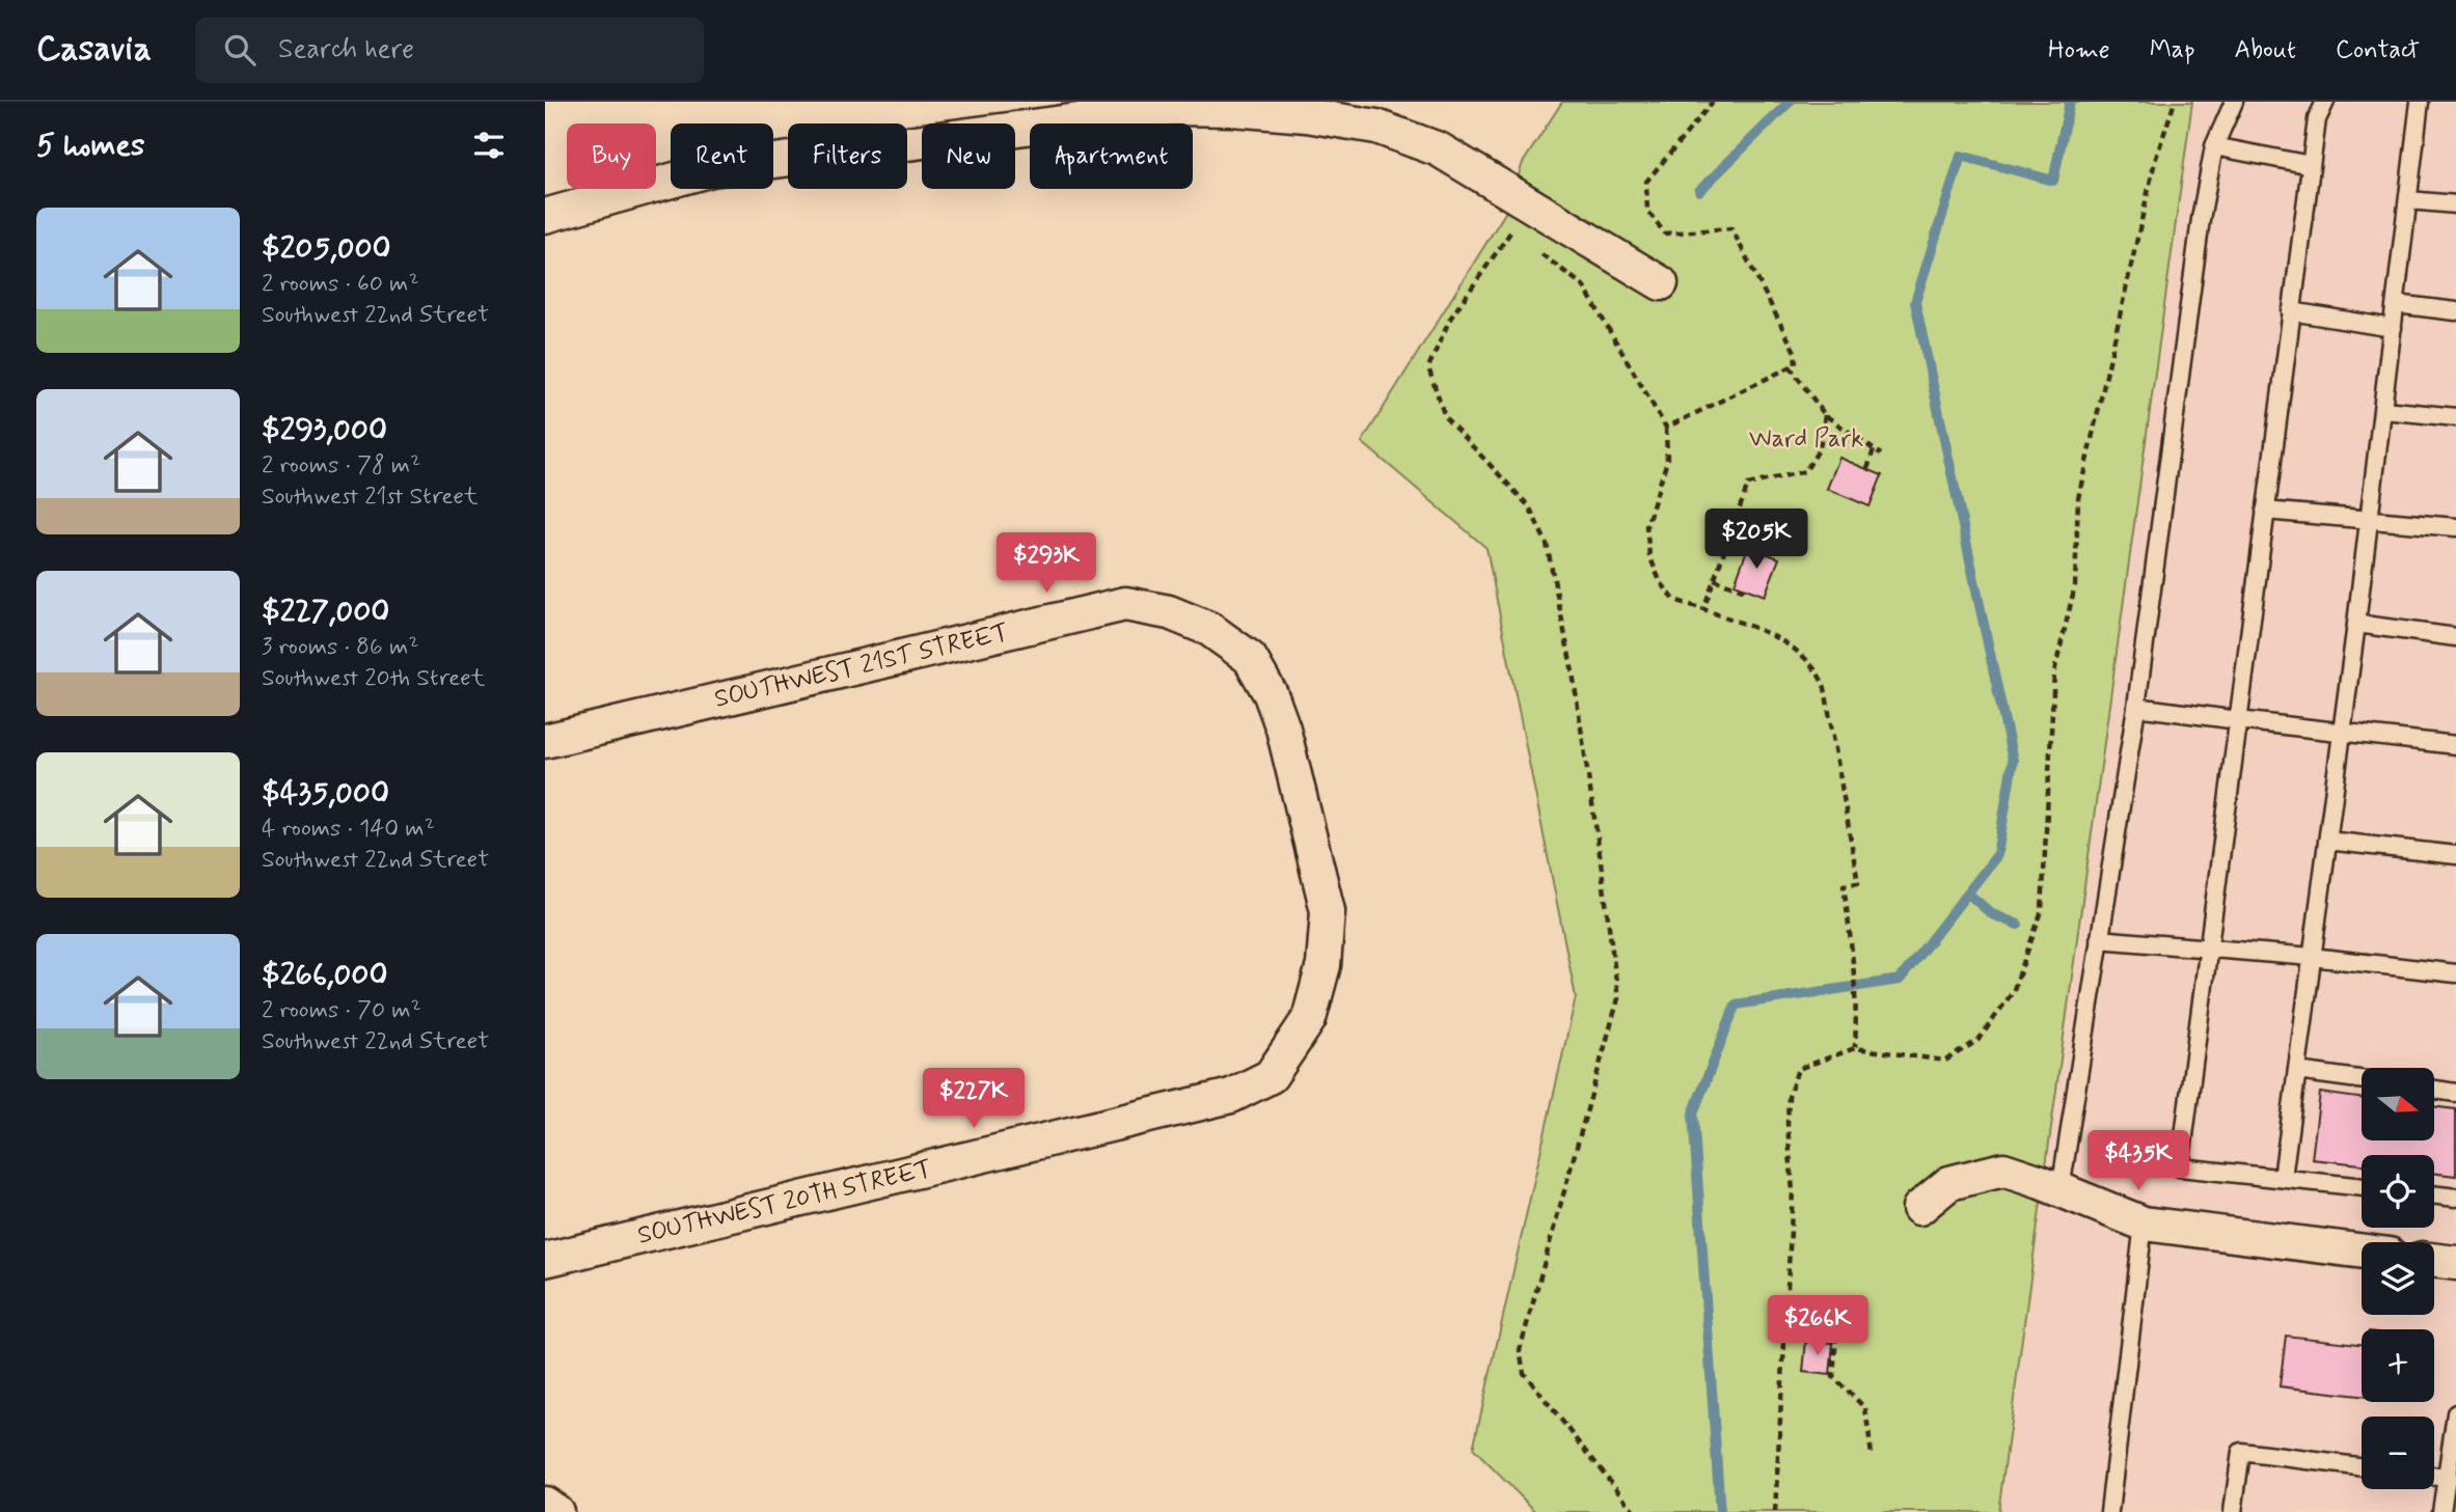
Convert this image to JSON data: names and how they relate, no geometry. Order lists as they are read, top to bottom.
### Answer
{
  "streets": {
    "street": ["SOUTHWEST 21ST STREET", "SOUTHWEST 20TH STREET"]
  },
  "crossings": [
    ["SOUTHWEST 21ST STREET", "SOUTHWEST 20TH STREET"]
  ],
  "parks": ["Ward Park"],
  "north": "right",
  "page": {
    "header": "Casavia",
    "search": "Search here",
    "nav": [
      "Home",
      "Map",
      "About",
      "Contact"
    ],
    "heading": "5 homes",
    "chip": [
      "Buy",
      "Rent",
      "Filters",
      "New",
      "Apartment"
    ],
    "list": [
      {
        "name": "$205,000",
        "note": "2 rooms · 60 m² · Southwest 22nd Street"
      },
      {
        "name": "$293,000",
        "note": "2 rooms · 78 m² · Southwest 21st Street"
      },
      {
        "name": "$227,000",
        "note": "3 rooms · 86 m² · Southwest 20th Street"
      },
      {
        "name": "$435,000",
        "note": "4 rooms · 140 m² · Southwest 22nd Street"
      },
      {
        "name": "$266,000",
        "note": "2 rooms · 70 m² · Southwest 22nd Street"
      }
    ],
    "price": [
      "$205K",
      "$293K",
      "$227K",
      "$435K",
      "$266K"
    ],
    "map_buttons": ["+", "−"]
  }
}
